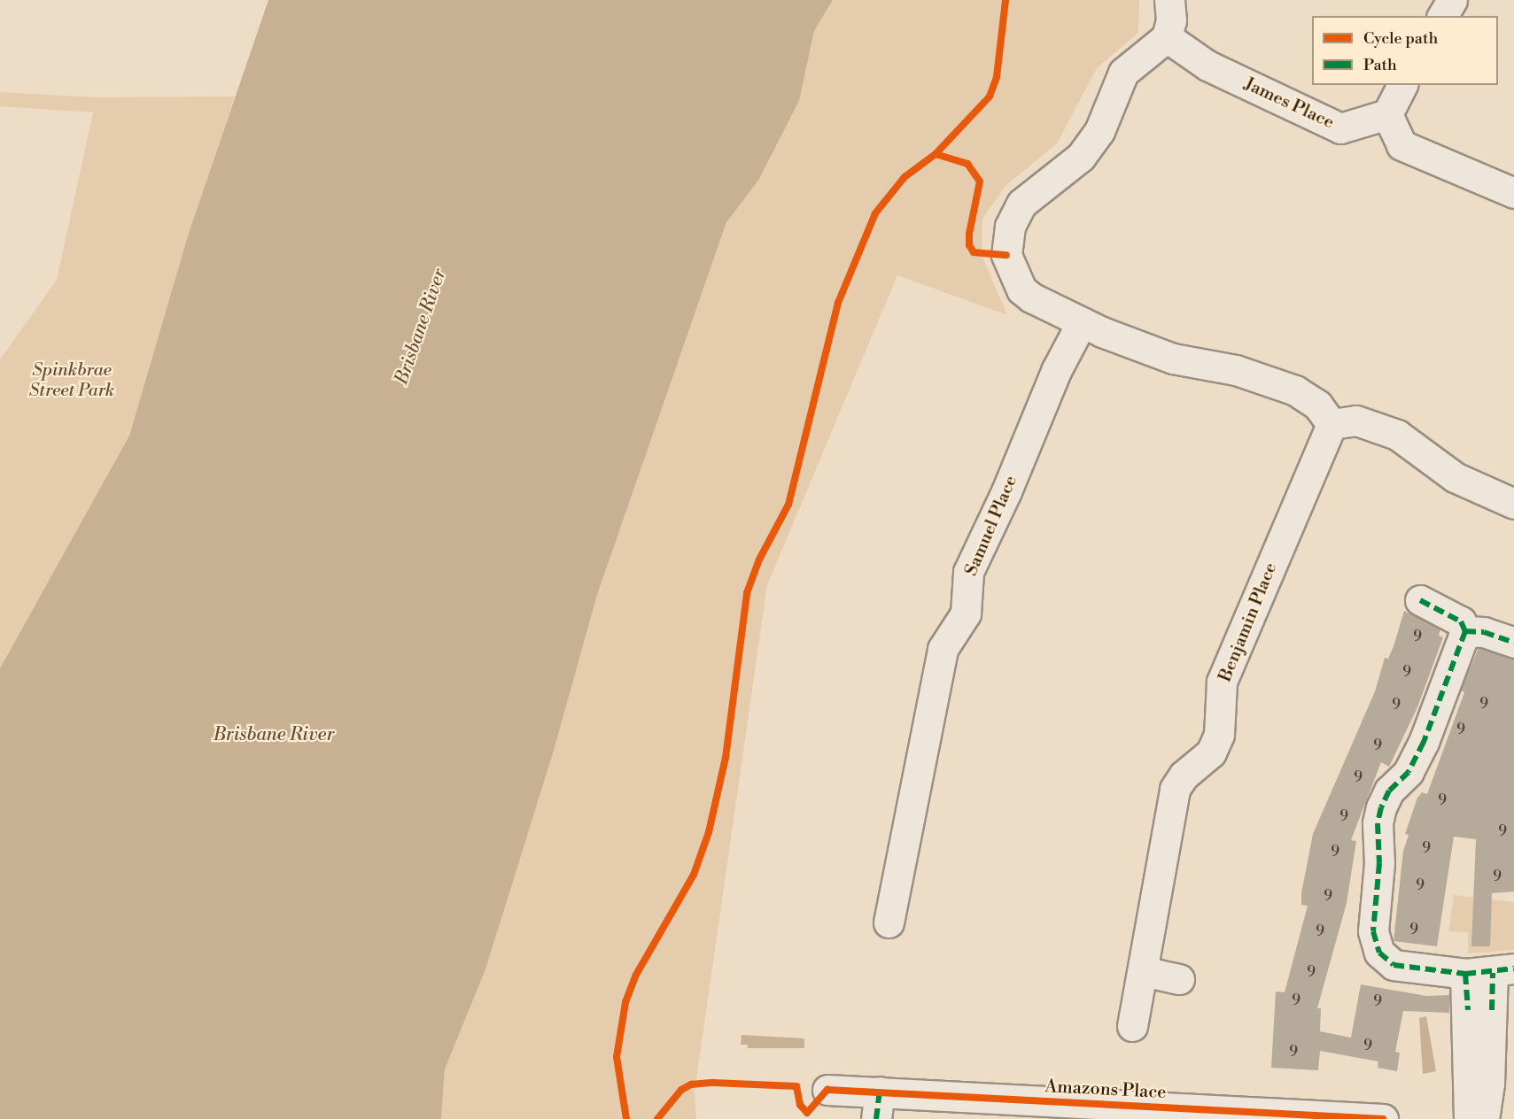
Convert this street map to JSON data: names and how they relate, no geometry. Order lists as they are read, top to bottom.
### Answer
{
  "streets": {
    "street": [
      "James Place",
      "Samuel Place",
      "Benjamin Place",
      "Amazons Place"
    ]
  },
  "water": ["Brisbane River"],
  "parks": ["Spinkbrae Street Park"],
  "house_numbers": [
    "9",
    "9",
    "9",
    "9",
    "9",
    "9",
    "9",
    "9",
    "9",
    "9",
    "9",
    "9",
    "9",
    "9",
    "9",
    "9",
    "9",
    "9",
    "9",
    "9",
    "9",
    "9"
  ],
  "legend": ["Cycle path", "Path"]
}
